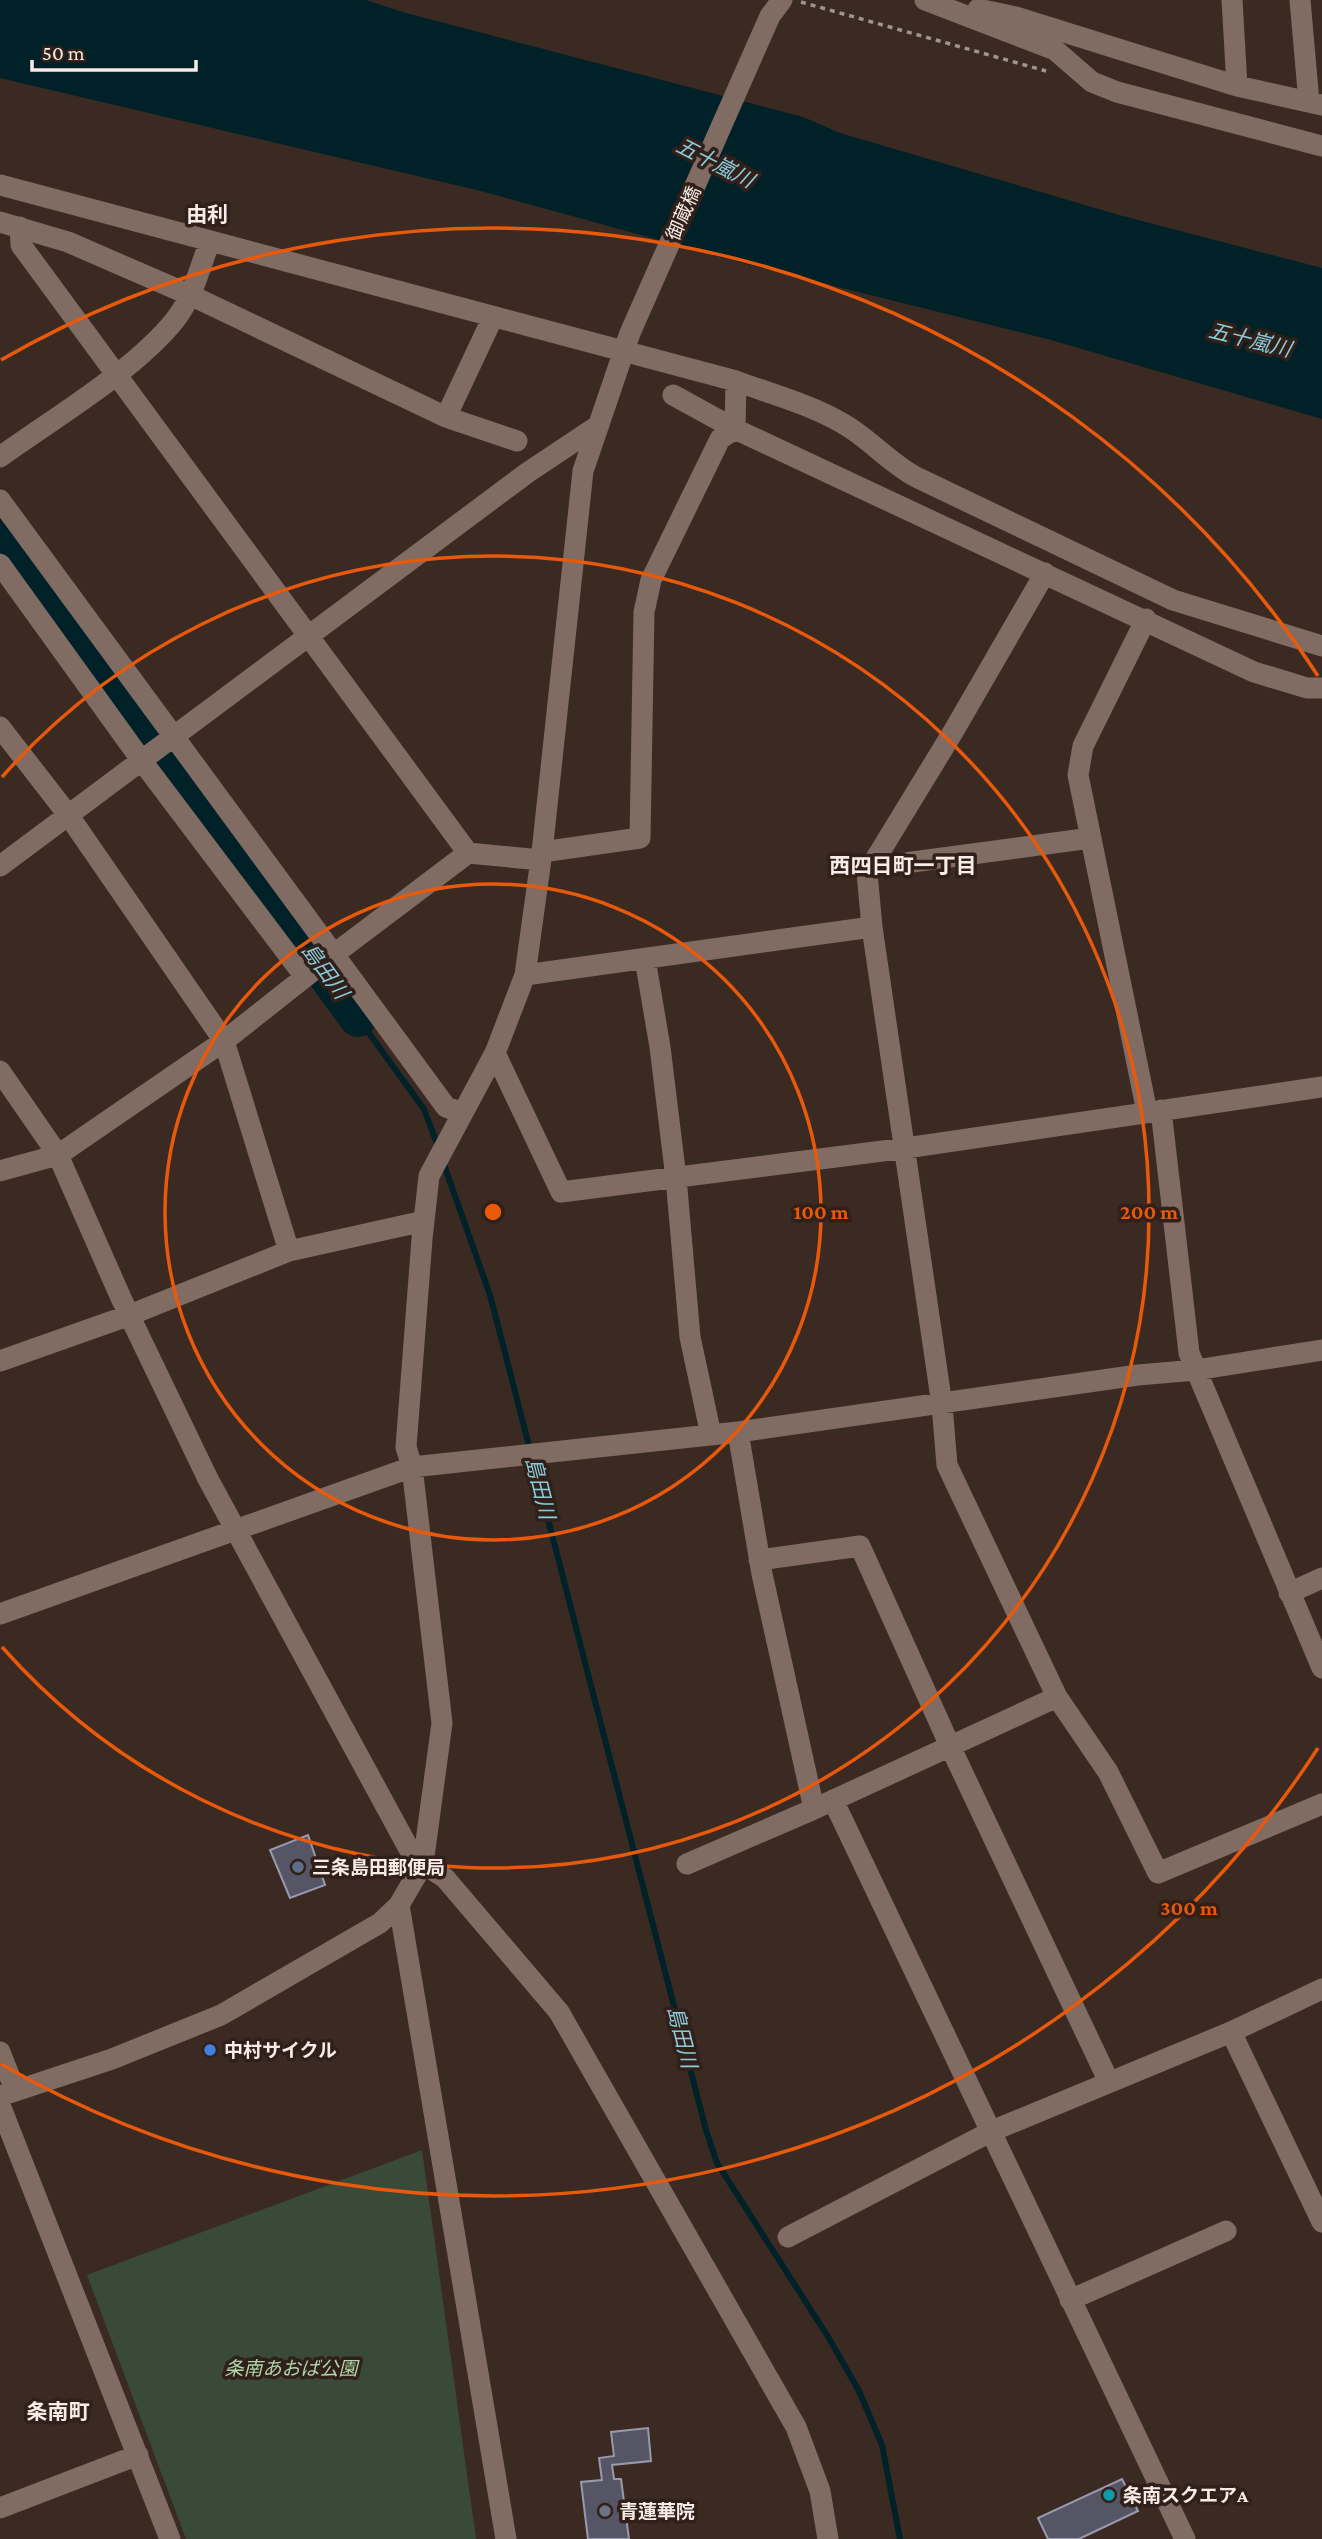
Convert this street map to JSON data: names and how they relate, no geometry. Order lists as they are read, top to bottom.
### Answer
{
  "streets": {
    "street": ["御蔵橋"]
  },
  "districts": ["由利", "西四日町一丁目", "条南町"],
  "water": ["五十嵐川", "島田川"],
  "parks": ["条南あおば公園"],
  "places": [
    "三条島田郵便局",
    "中村サイクル",
    "条南スクエアA",
    "青蓮華院"
  ],
  "scale_bar": "50 m",
  "rings": ["100 m", "200 m", "300 m"]
}
